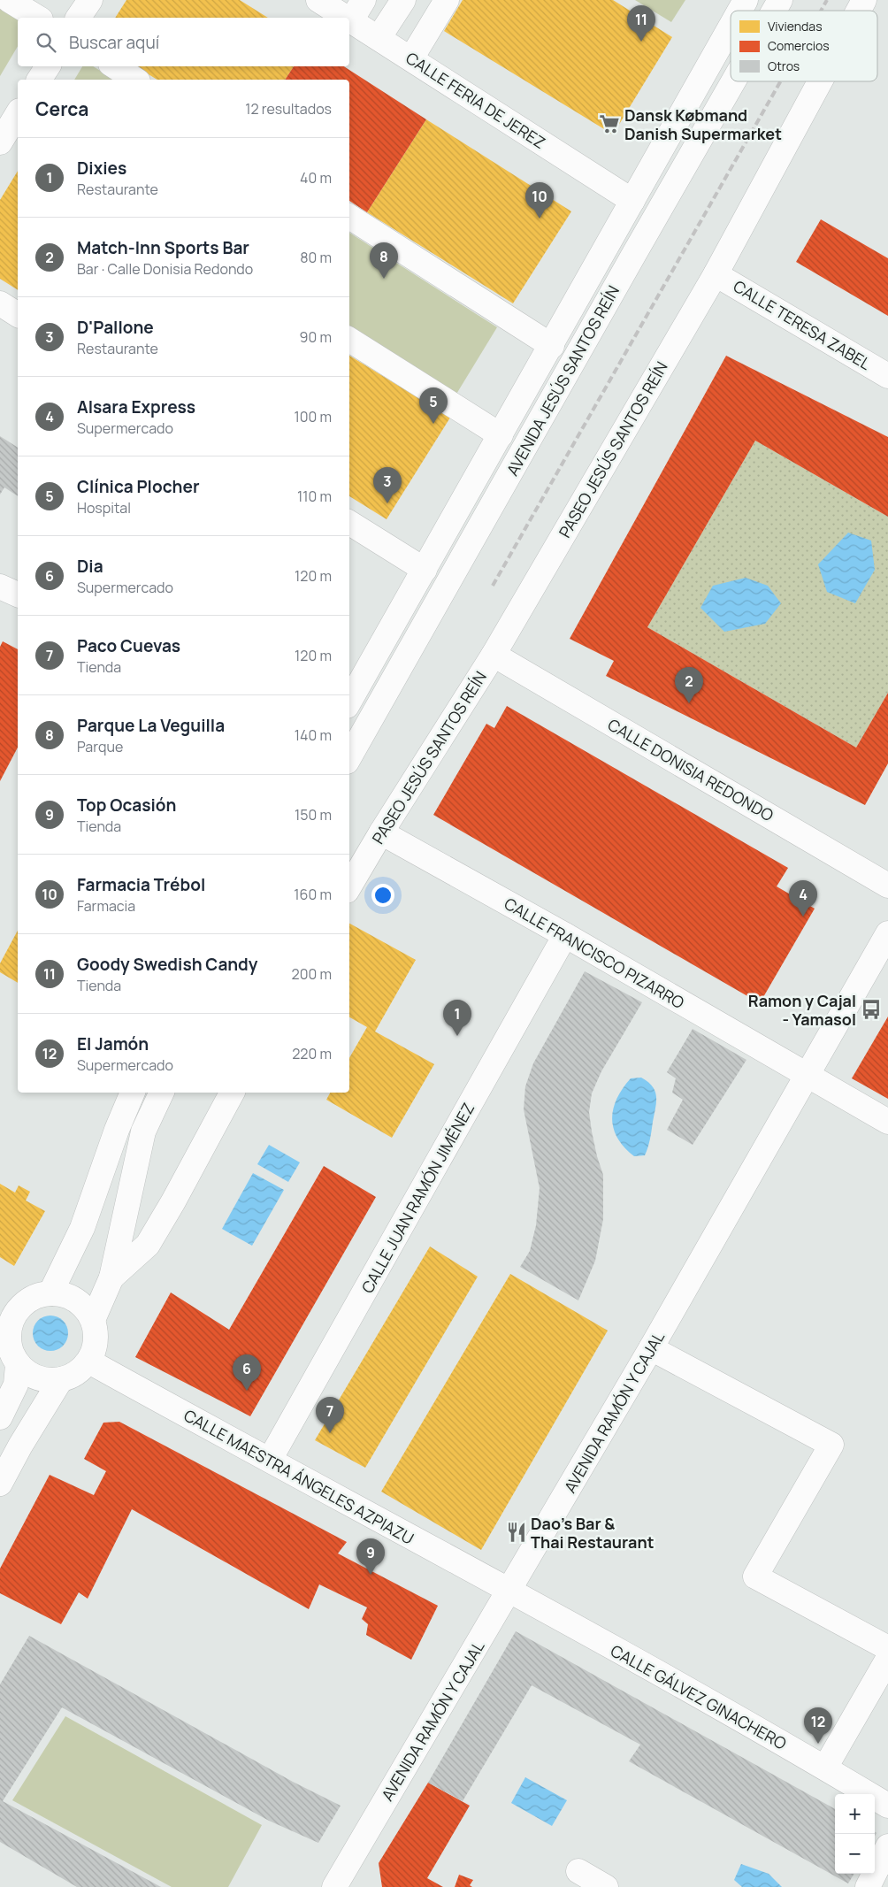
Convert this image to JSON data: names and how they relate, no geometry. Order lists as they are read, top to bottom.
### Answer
{
  "streets": {
    "street": [
      "CALLE FERIA DE JEREZ",
      "CALLE TERESA ZABEL",
      "AVENIDA JESÚS SANTOS REÍN",
      "PASEO JESÚS SANTOS REÍN",
      "CALLE DONISIA REDONDO",
      "CALLE FRANCISCO PIZARRO",
      "CALLE JUAN RAMÓN JIMÉNEZ",
      "AVENIDA RAMÓN Y CAJAL",
      "CALLE MAESTRA ÁNGELES AZPIAZU",
      "CALLE GÁLVEZ GINACHERO"
    ]
  },
  "crossings": [
    ["CALLE FERIA DE JEREZ", "AVENIDA JESÚS SANTOS REÍN"],
    ["CALLE TERESA ZABEL", "PASEO JESÚS SANTOS REÍN"],
    ["PASEO JESÚS SANTOS REÍN", "CALLE DONISIA REDONDO"],
    ["PASEO JESÚS SANTOS REÍN", "CALLE FRANCISCO PIZARRO"],
    ["CALLE FRANCISCO PIZARRO", "CALLE JUAN RAMÓN JIMÉNEZ"],
    ["CALLE FRANCISCO PIZARRO", "AVENIDA RAMÓN Y CAJAL"],
    ["CALLE JUAN RAMÓN JIMÉNEZ", "CALLE MAESTRA ÁNGELES AZPIAZU"],
    ["AVENIDA RAMÓN Y CAJAL", "CALLE MAESTRA ÁNGELES AZPIAZU"],
    ["AVENIDA RAMÓN Y CAJAL", "CALLE GÁLVEZ GINACHERO"],
    ["CALLE MAESTRA ÁNGELES AZPIAZU", "CALLE GÁLVEZ GINACHERO"]
  ],
  "places": {
    "supermarket": ["Dansk Købmand Danish Supermarket"],
    "bus stop": ["Ramon y Cajal - Yamasol"],
    "restaurant": ["Dao's Bar & Thai Restaurant"]
  },
  "legend": ["Viviendas", "Comercios", "Otros"],
  "page": {
    "pins": [
      "11",
      "10",
      "8",
      "5",
      "3",
      "2",
      "4",
      "1",
      "6",
      "7",
      "9",
      "12"
    ],
    "search": "Buscar aquí",
    "heading": ["Cerca", "12 resultados"],
    "list": [
      {
        "mark": "1",
        "name": "Dixies",
        "note": "Restaurante",
        "value": "40 m"
      },
      {
        "mark": "2",
        "name": "Match-Inn Sports Bar",
        "note": "Bar · Calle Donisia Redondo",
        "value": "80 m"
      },
      {
        "mark": "3",
        "name": "D'Pallone",
        "note": "Restaurante",
        "value": "90 m"
      },
      {
        "mark": "4",
        "name": "Alsara Express",
        "note": "Supermercado",
        "value": "100 m"
      },
      {
        "mark": "5",
        "name": "Clínica Plocher",
        "note": "Hospital",
        "value": "110 m"
      },
      {
        "mark": "6",
        "name": "Dia",
        "note": "Supermercado",
        "value": "120 m"
      },
      {
        "mark": "7",
        "name": "Paco Cuevas",
        "note": "Tienda",
        "value": "120 m"
      },
      {
        "mark": "8",
        "name": "Parque La Veguilla",
        "note": "Parque",
        "value": "140 m"
      },
      {
        "mark": "9",
        "name": "Top Ocasión",
        "note": "Tienda",
        "value": "150 m"
      },
      {
        "mark": "10",
        "name": "Farmacia Trébol",
        "note": "Farmacia",
        "value": "160 m"
      },
      {
        "mark": "11",
        "name": "Goody Swedish Candy",
        "note": "Tienda",
        "value": "200 m"
      },
      {
        "mark": "12",
        "name": "El Jamón",
        "note": "Supermercado",
        "value": "220 m"
      }
    ],
    "map_buttons": ["+", "−"]
  }
}
